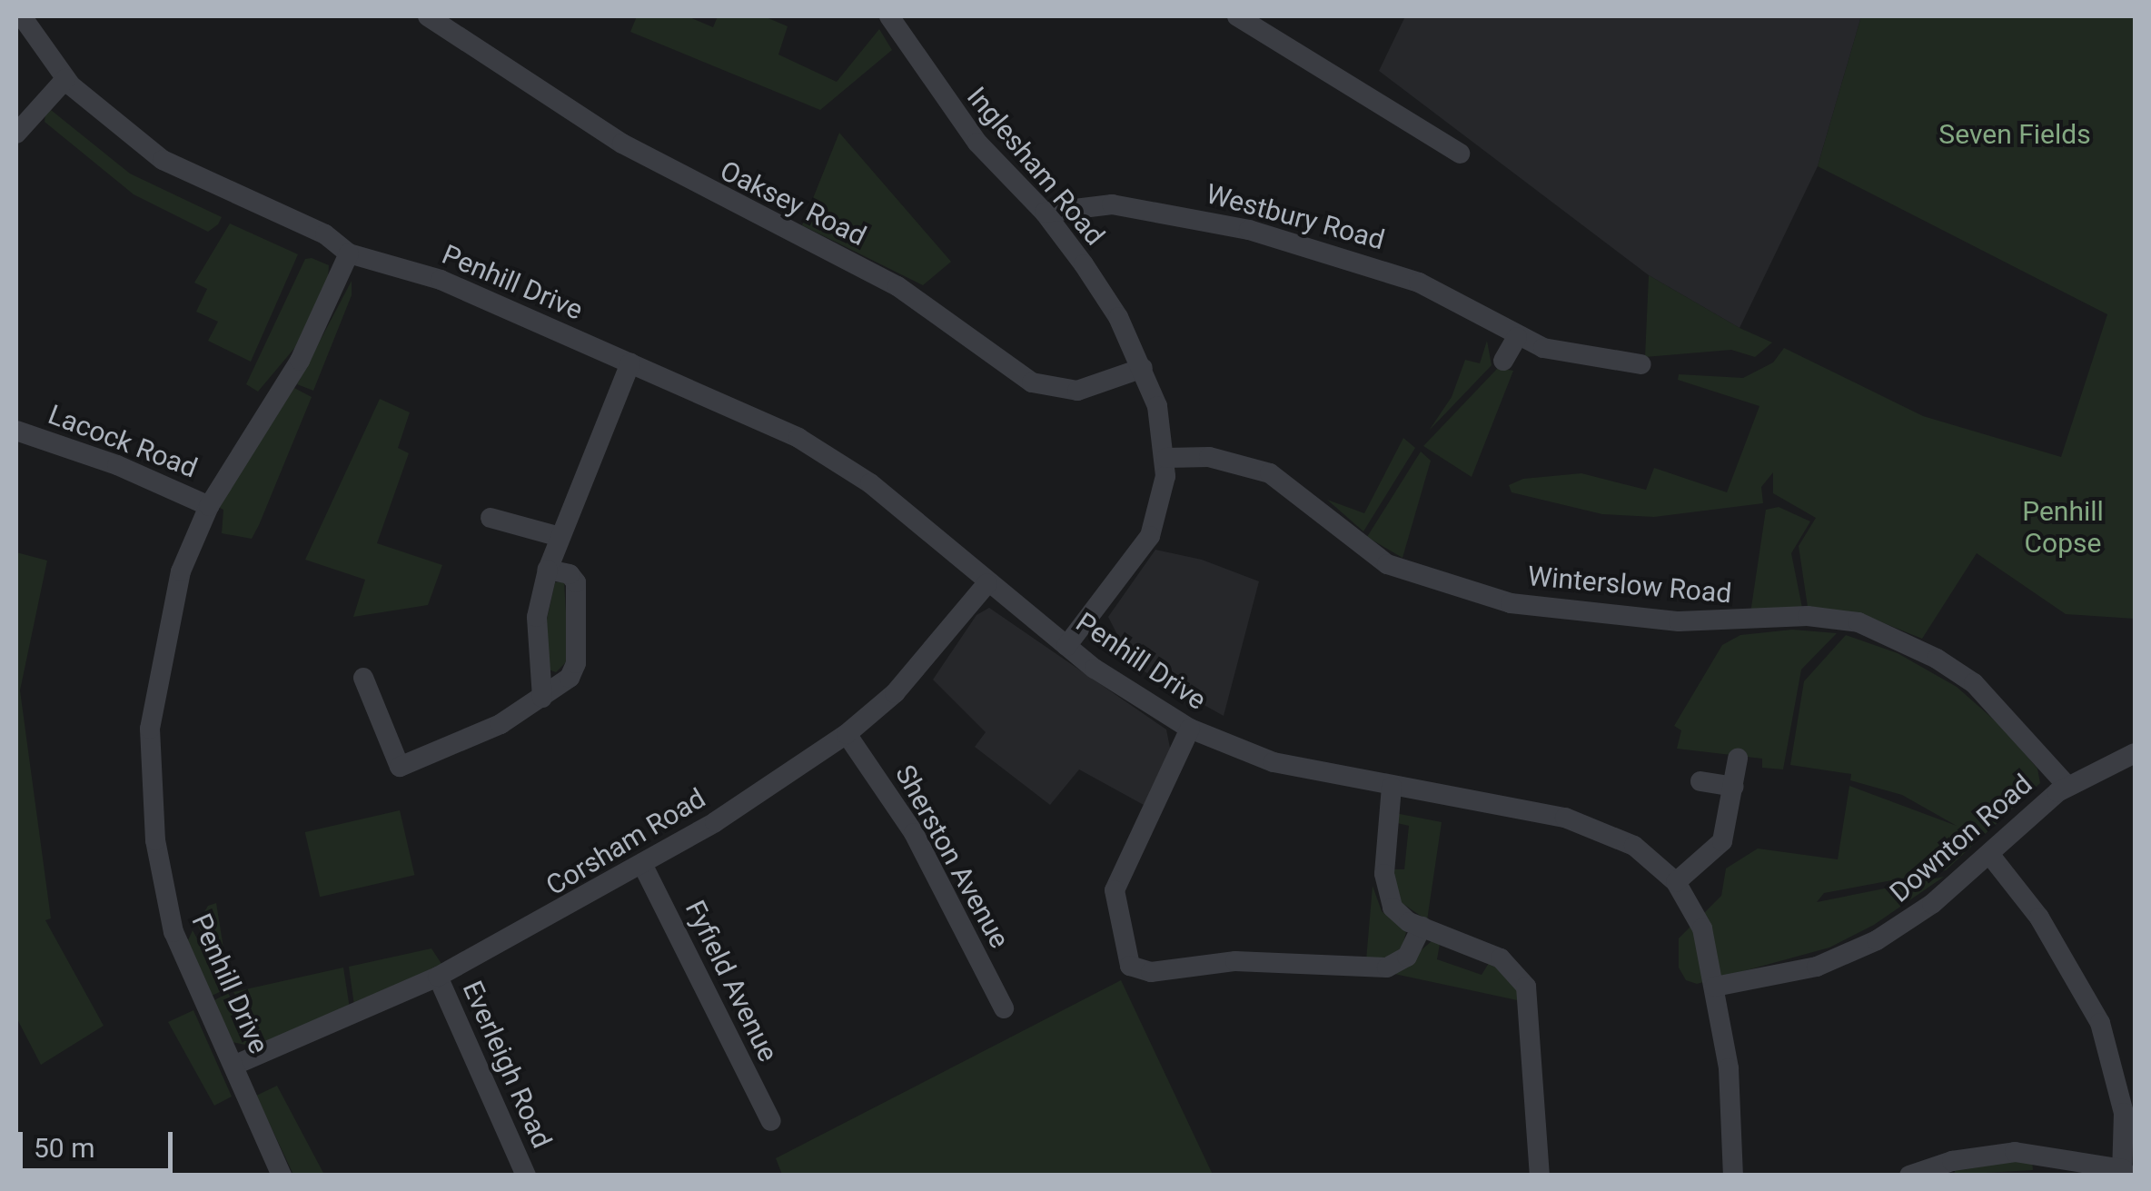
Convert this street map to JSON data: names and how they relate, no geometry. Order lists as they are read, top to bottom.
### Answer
{
  "streets": {
    "street": [
      "Inglesham Road",
      "Oaksey Road",
      "Westbury Road",
      "Penhill Drive",
      "Lacock Road",
      "Winterslow Road",
      "Downton Road",
      "Corsham Road",
      "Sherston Avenue",
      "Fyfield Avenue",
      "Everleigh Road"
    ]
  },
  "crossings": [
    ["Inglesham Road", "Oaksey Road"],
    ["Inglesham Road", "Westbury Road"],
    ["Inglesham Road", "Penhill Drive"],
    ["Inglesham Road", "Winterslow Road"],
    ["Penhill Drive", "Lacock Road"],
    ["Penhill Drive", "Downton Road"],
    ["Penhill Drive", "Corsham Road"],
    ["Winterslow Road", "Downton Road"],
    ["Corsham Road", "Sherston Avenue"],
    ["Corsham Road", "Fyfield Avenue"],
    ["Corsham Road", "Everleigh Road"]
  ],
  "parks": ["Seven Fields", "Penhill Copse"],
  "scale_bar": "50 m"
}
